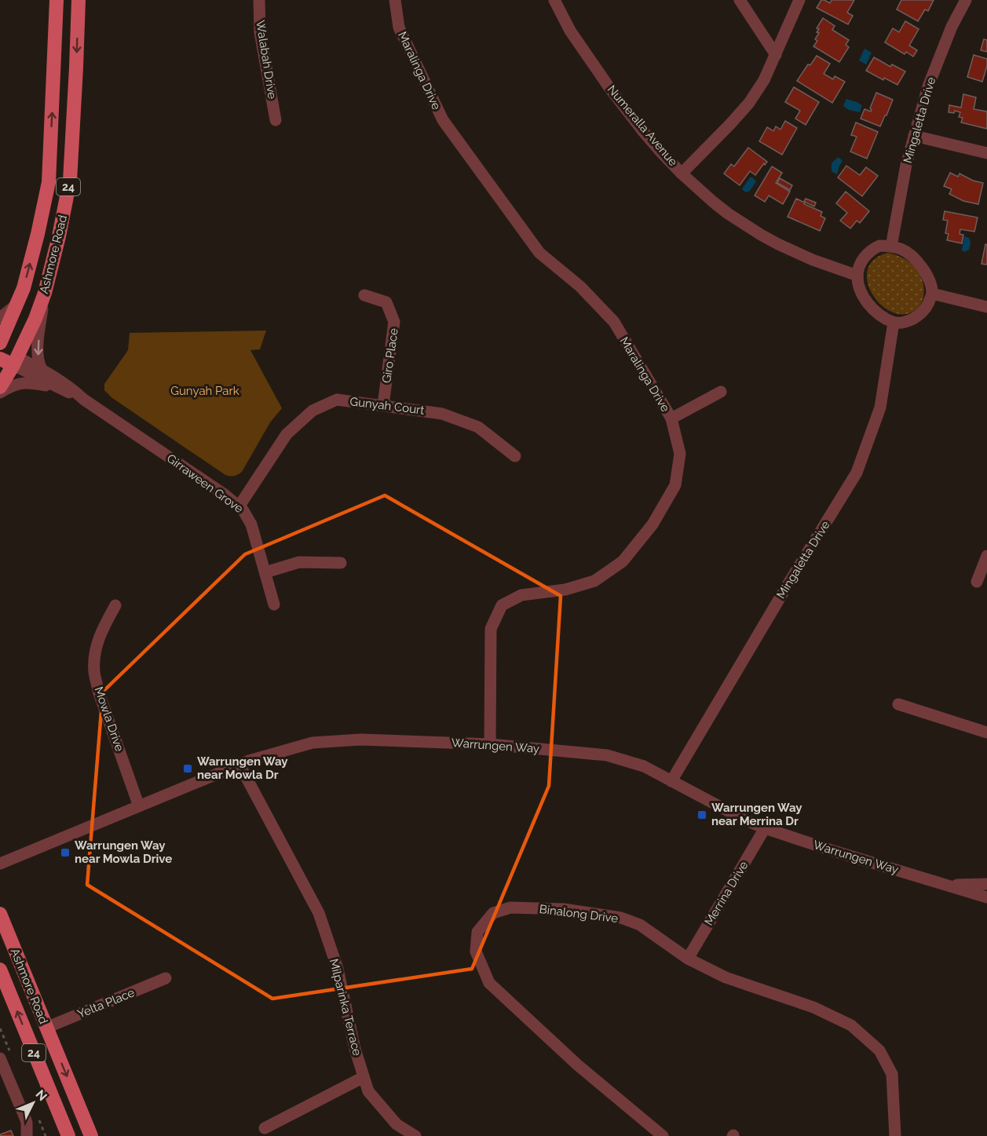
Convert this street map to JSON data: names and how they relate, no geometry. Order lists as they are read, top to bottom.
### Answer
{
  "streets": {
    "main road": ["24", "Ashmore Road"],
    "street": [
      "Walabah Drive",
      "Maralinga Drive",
      "Mingaletta Drive",
      "Numeralla Avenue",
      "Giro Place",
      "Gunyah Court",
      "Girraween Grove",
      "Mowla Drive",
      "Warrungen Way",
      "Merrina Drive",
      "Binalong Drive",
      "Yelta Place",
      "Milparinka Terrace"
    ]
  },
  "crossings": [
    ["Maralinga Drive", "Warrungen Way"],
    ["Mingaletta Drive", "Numeralla Avenue"],
    ["Mingaletta Drive", "Warrungen Way"],
    ["Ashmore Road", "Girraween Grove"],
    ["Ashmore Road", "Yelta Place"],
    ["Giro Place", "Gunyah Court"],
    ["Gunyah Court", "Girraween Grove"],
    ["Mowla Drive", "Warrungen Way"],
    ["Warrungen Way", "Merrina Drive"],
    ["Warrungen Way", "Milparinka Terrace"],
    ["Merrina Drive", "Binalong Drive"]
  ],
  "parks": ["Gunyah Park"],
  "places": {
    "transit": ["Warrungen Way near Mowla Dr", "Warrungen Way near Merrina Dr", "Warrungen Way near Mowla Drive"]
  },
  "north": "top right"
}
